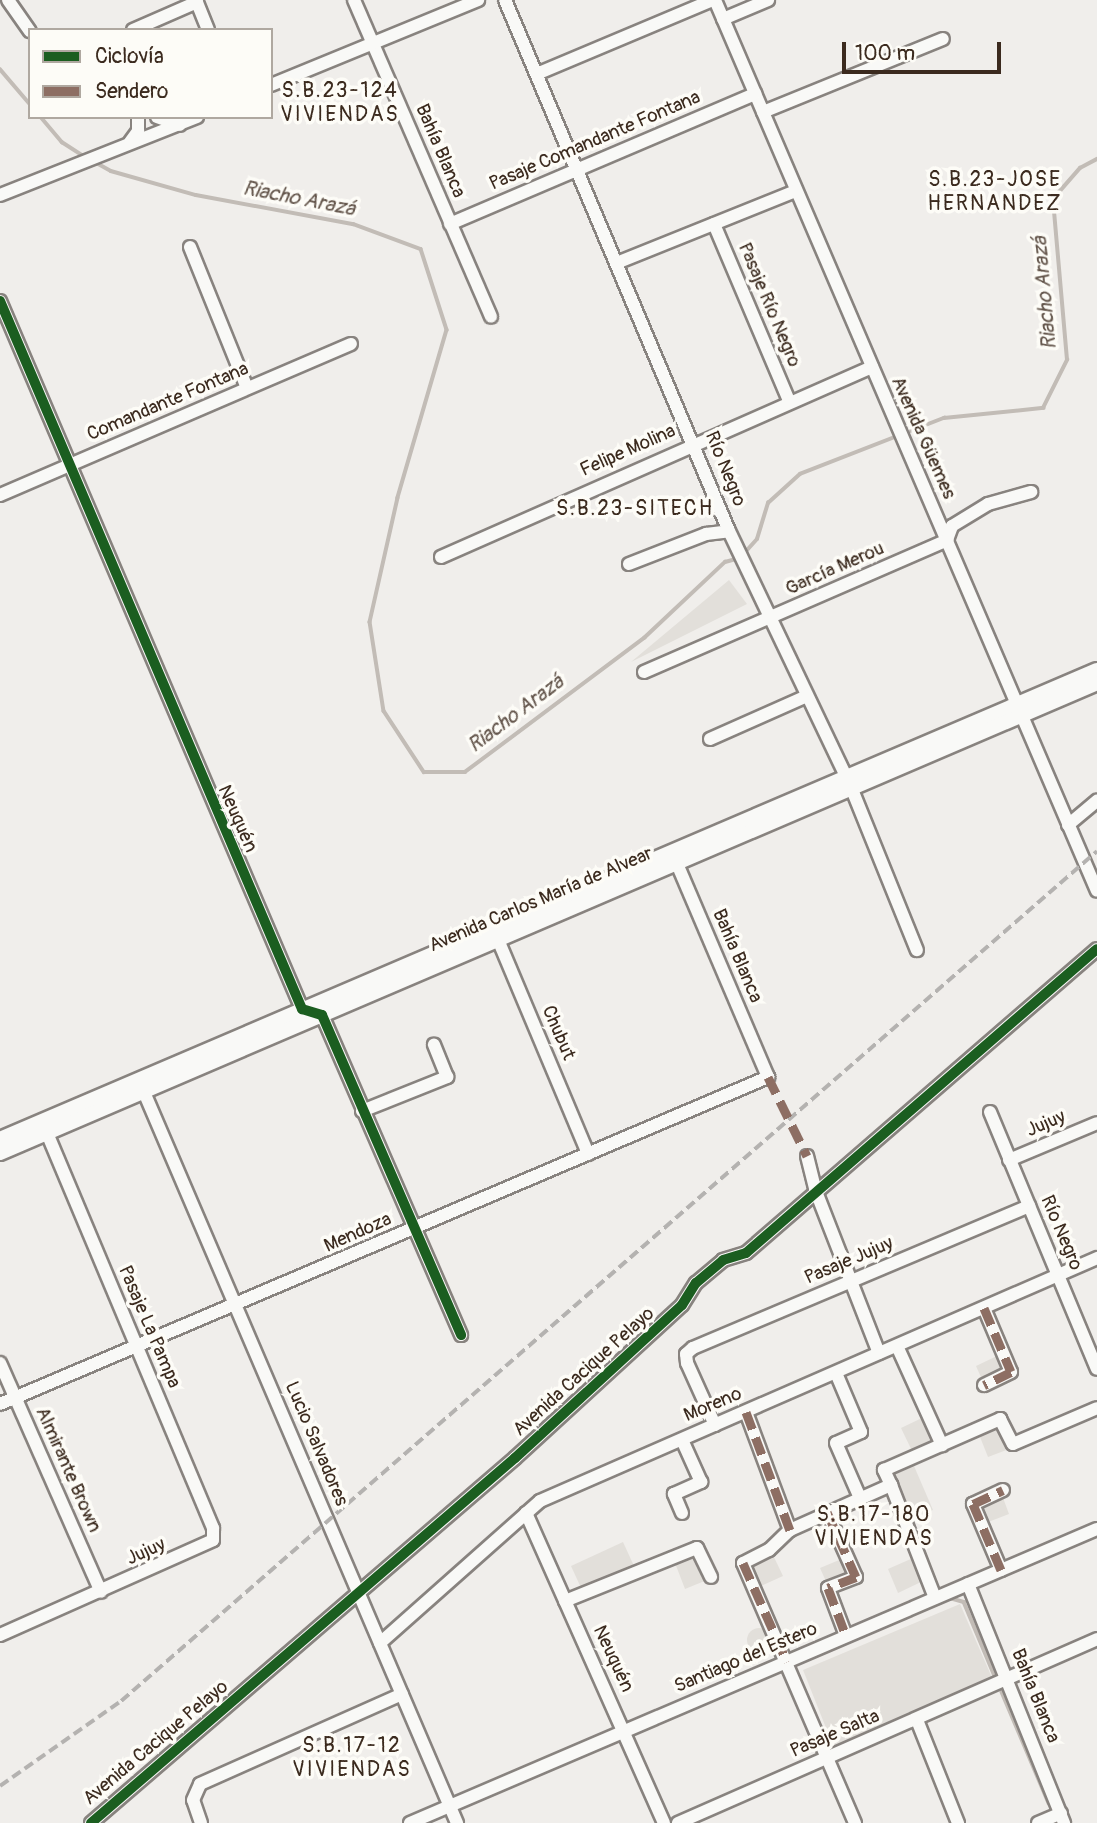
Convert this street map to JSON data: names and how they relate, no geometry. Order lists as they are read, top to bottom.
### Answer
{
  "streets": {
    "main road": ["Avenida Carlos María de Alvear"],
    "street": [
      "Pasaje Comandante Fontana",
      "Bahía Blanca",
      "Pasaje Río Negro",
      "Comandante Fontana",
      "Avenida Güemes",
      "Felipe Molina",
      "Río Negro",
      "García Merou",
      "Neuquén",
      "Chubut",
      "Jujuy",
      "Mendoza",
      "Pasaje Jujuy",
      "Pasaje La Pampa",
      "Avenida Cacique Pelayo",
      "Moreno",
      "Lucio Salvadores",
      "Almirante Brown",
      "Santiago del Estero",
      "Pasaje Salta"
    ]
  },
  "crossings": [
    ["Pasaje Comandante Fontana", "Bahía Blanca"],
    ["Pasaje Comandante Fontana", "Avenida Güemes"],
    ["Pasaje Comandante Fontana", "Río Negro"],
    ["Bahía Blanca", "Avenida Carlos María de Alvear"],
    ["Bahía Blanca", "Mendoza"],
    ["Bahía Blanca", "Santiago del Estero"],
    ["Bahía Blanca", "Pasaje Salta"],
    ["Pasaje Río Negro", "Felipe Molina"],
    ["Comandante Fontana", "Neuquén"],
    ["Avenida Güemes", "Felipe Molina"],
    ["Avenida Güemes", "García Merou"],
    ["Avenida Güemes", "Avenida Carlos María de Alvear"],
    ["Felipe Molina", "Río Negro"],
    ["Río Negro", "García Merou"],
    ["Río Negro", "Avenida Carlos María de Alvear"],
    ["Río Negro", "Jujuy"],
    ["Río Negro", "Pasaje Jujuy"],
    ["Río Negro", "Moreno"],
    ["Neuquén", "Avenida Carlos María de Alvear"],
    ["Neuquén", "Moreno"],
    ["Neuquén", "Santiago del Estero"],
    ["Avenida Carlos María de Alvear", "Chubut"],
    ["Avenida Carlos María de Alvear", "Pasaje La Pampa"],
    ["Avenida Carlos María de Alvear", "Lucio Salvadores"],
    ["Chubut", "Mendoza"],
    ["Jujuy", "Pasaje La Pampa"],
    ["Jujuy", "Almirante Brown"],
    ["Mendoza", "Pasaje La Pampa"],
    ["Mendoza", "Lucio Salvadores"],
    ["Mendoza", "Almirante Brown"],
    ["Pasaje Jujuy", "Moreno"],
    ["Avenida Cacique Pelayo", "Lucio Salvadores"],
    ["Moreno", "Lucio Salvadores"],
    ["Lucio Salvadores", "Santiago del Estero"]
  ],
  "districts": [
    "S.B.23-124 VIVIENDAS",
    "S.B.23-JOSE HERNANDEZ",
    "S.B.23-SITECH",
    "S.B.17-180 VIVIENDAS",
    "S.B.17-12 VIVIENDAS"
  ],
  "water": ["Riacho Arazá"],
  "legend": ["Ciclovía", "Sendero"],
  "scale_bar": "100 m"
}
